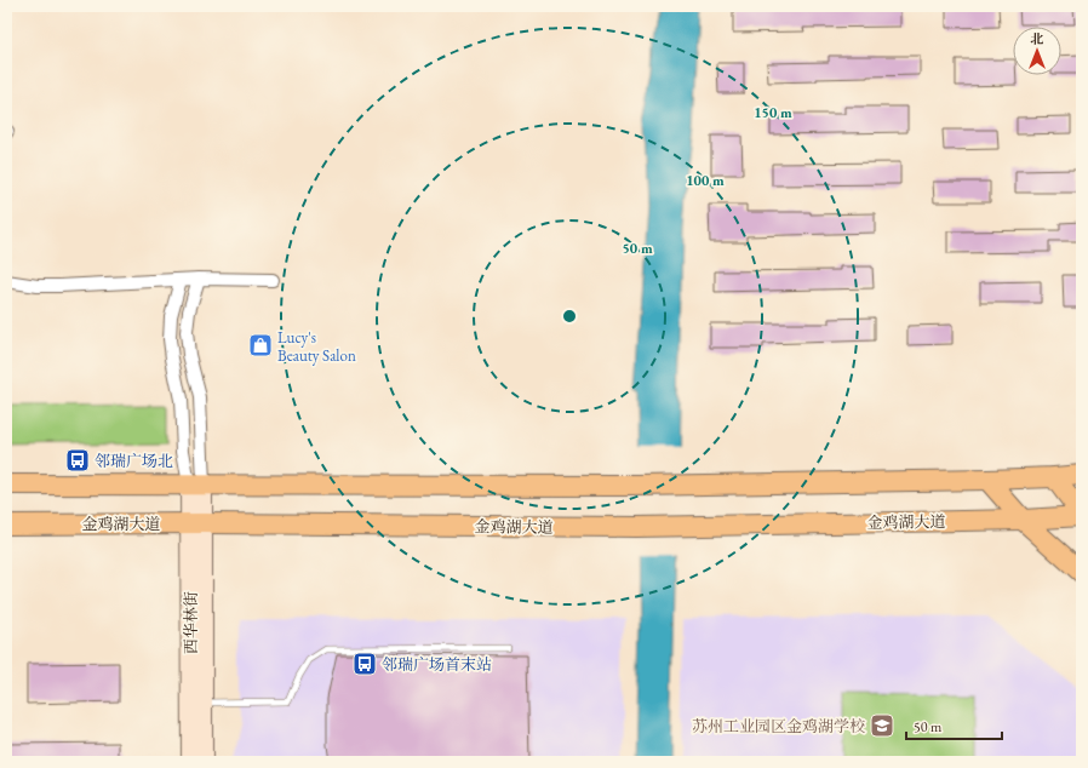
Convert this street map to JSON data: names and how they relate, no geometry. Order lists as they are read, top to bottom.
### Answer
{
  "streets": {
    "main road": ["金鸡湖大道"],
    "street": ["西华林街"]
  },
  "crossings": [
    ["金鸡湖大道", "西华林街"]
  ],
  "places": {
    "shop": ["Lucy's Beauty Salon"],
    "bus stop": ["邻瑞广场北", "邻瑞广场首末站"],
    "school or university": ["苏州工业园区金鸡湖学校"]
  },
  "scale_bar": "50 m",
  "north": "top",
  "rings": ["150 m", "100 m", "50 m"]
}
